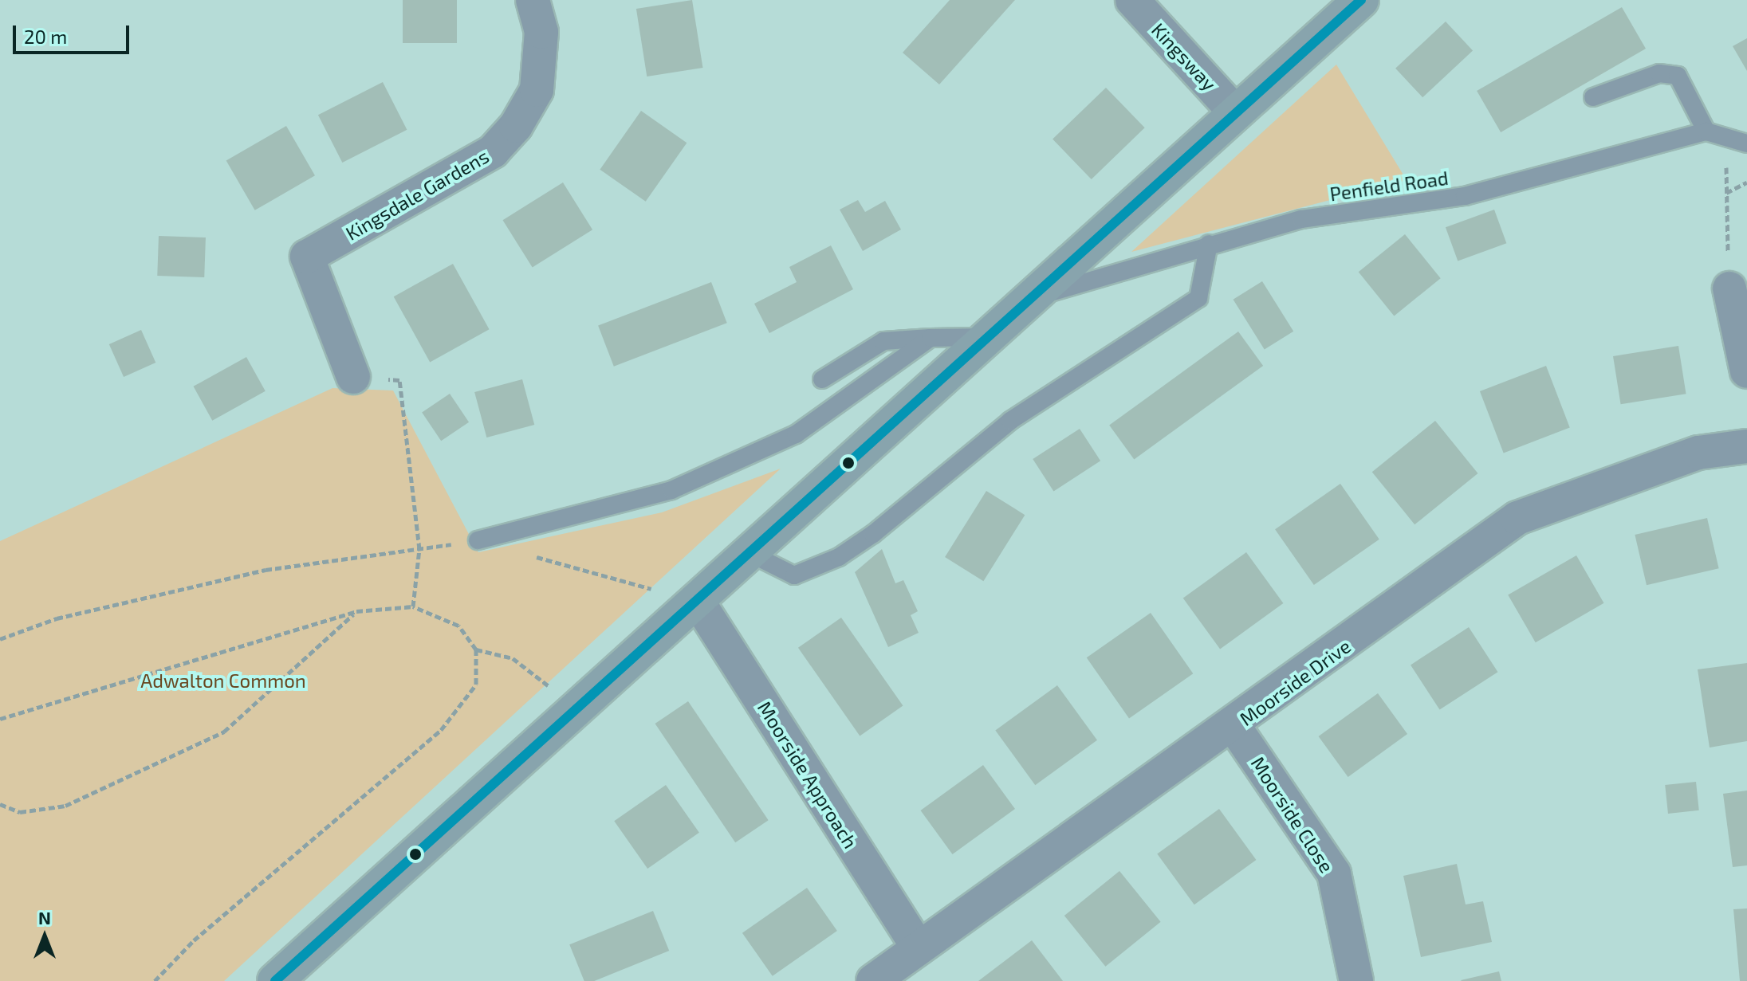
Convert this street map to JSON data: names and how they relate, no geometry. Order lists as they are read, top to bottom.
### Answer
{
  "streets": {
    "street": [
      "Kingsway",
      "Kingsdale Gardens",
      "Moorside Drive",
      "Moorside Approach",
      "Moorside Close"
    ],
    "lane": ["Penfield Road"]
  },
  "crossings": [
    ["Moorside Drive", "Moorside Approach"],
    ["Moorside Drive", "Moorside Close"]
  ],
  "parks": ["Adwalton Common"],
  "scale_bar": "20 m",
  "north": "top"
}
